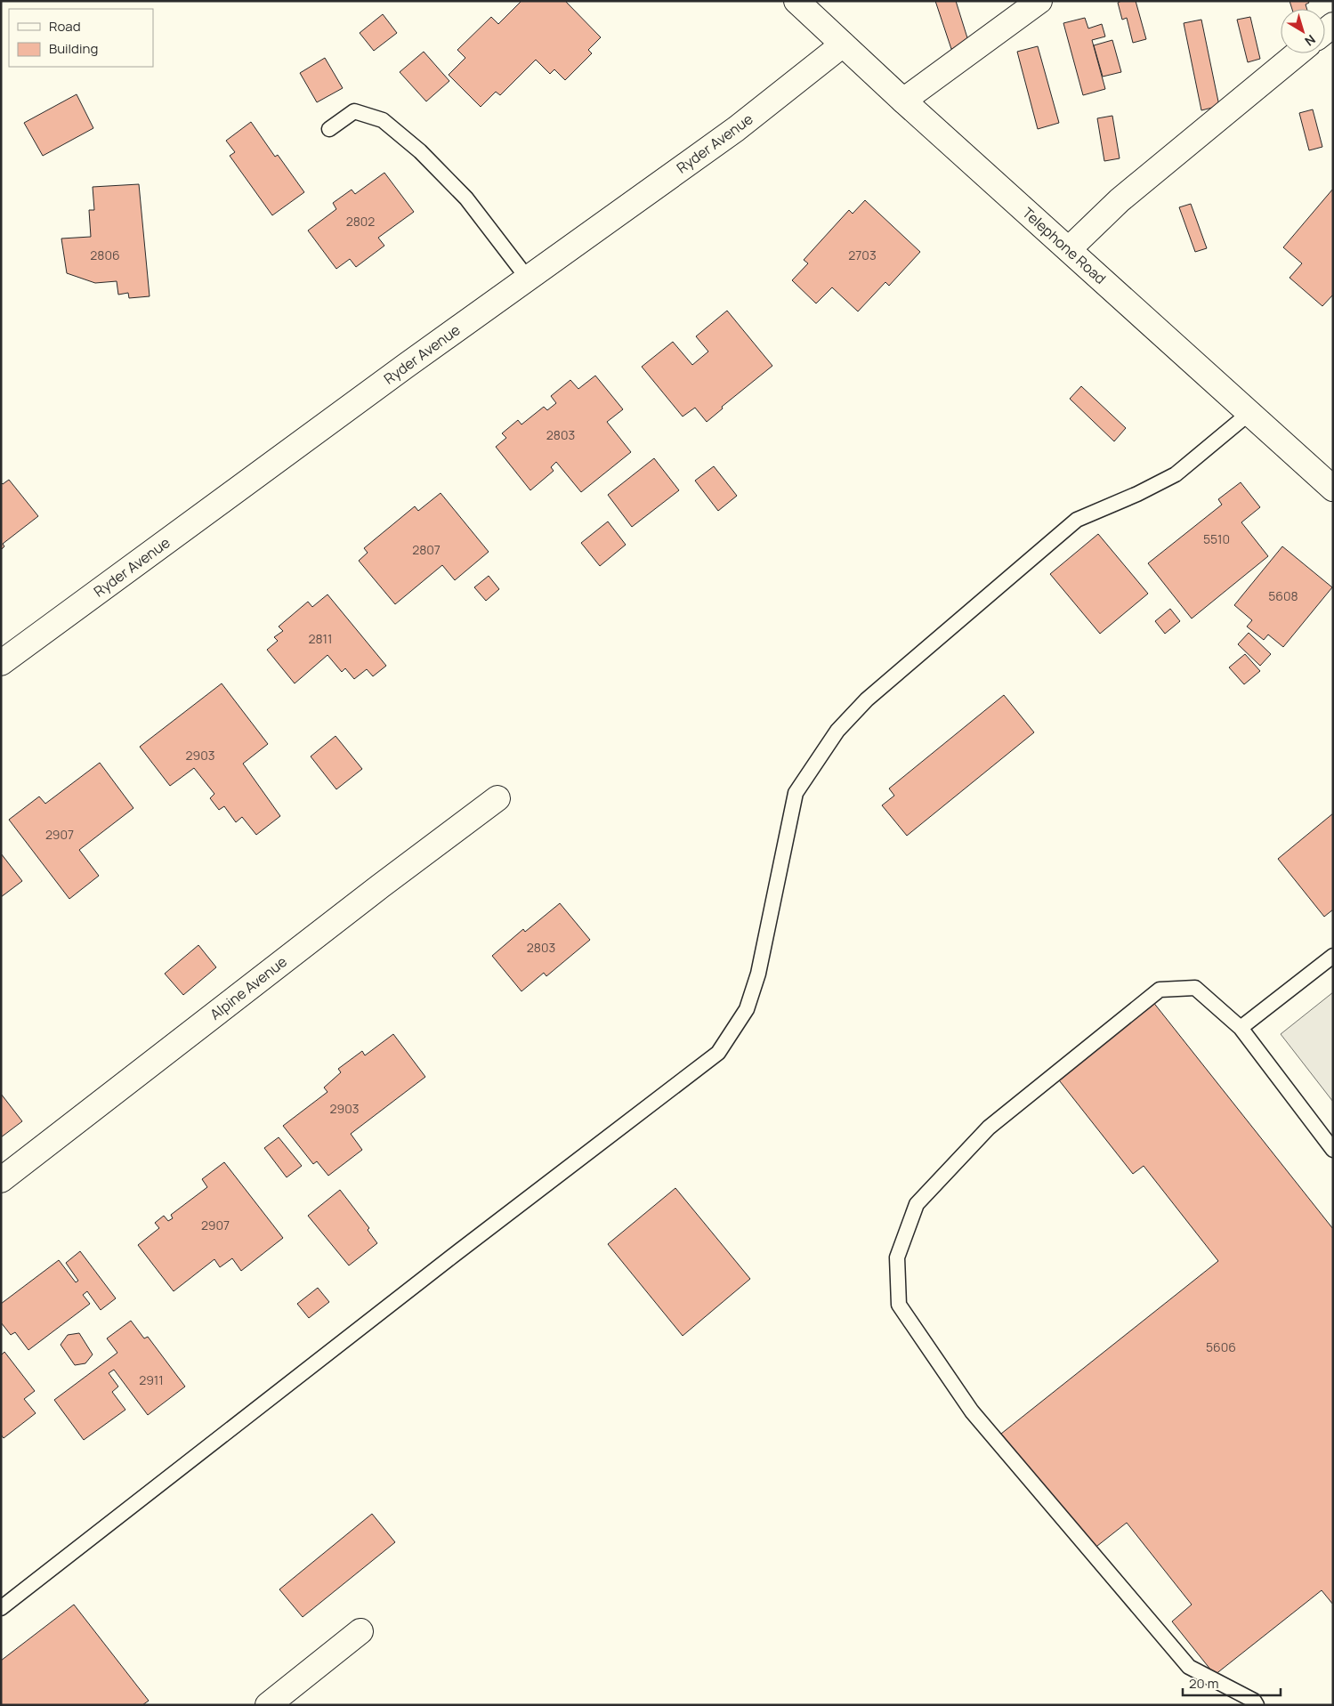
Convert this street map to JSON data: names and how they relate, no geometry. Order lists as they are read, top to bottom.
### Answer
{
  "streets": {
    "street": ["Ryder Avenue", "Telephone Road", "Alpine Avenue"]
  },
  "crossings": [
    ["Ryder Avenue", "Telephone Road"]
  ],
  "house_numbers": [
    "2802",
    "2806",
    "2703",
    "2803",
    "5510",
    "2807",
    "5608",
    "2811",
    "2903",
    "2907",
    "2803",
    "2903",
    "2907",
    "5606",
    "2911"
  ],
  "legend": ["Road", "Building"],
  "scale_bar": "20 m",
  "north": "bottom right"
}
